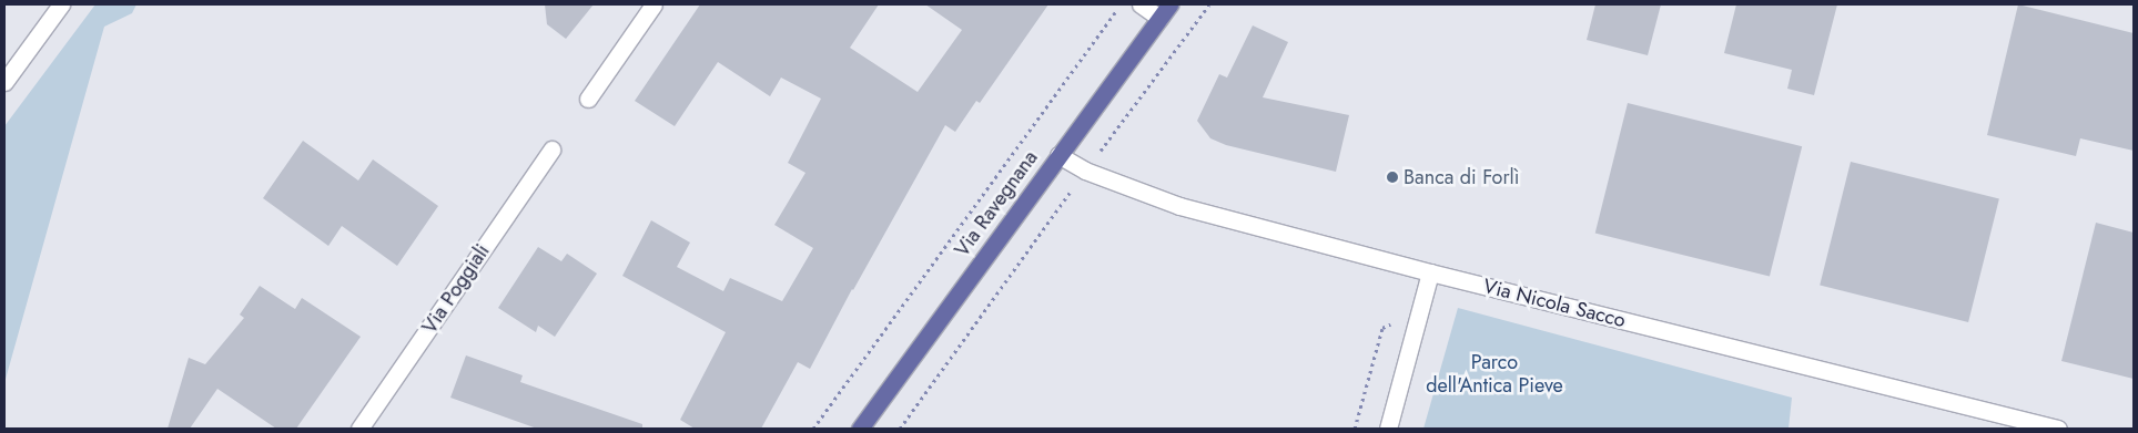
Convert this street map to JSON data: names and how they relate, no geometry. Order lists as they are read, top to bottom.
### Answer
{
  "streets": {
    "main road": ["Via Ravegnana"],
    "street": ["Via Poggiali", "Via Nicola Sacco"]
  },
  "crossings": [
    ["Via Ravegnana", "Via Nicola Sacco"]
  ],
  "parks": ["Parco dell'Antica Pieve"],
  "places": ["Banca di Forlì"]
}
